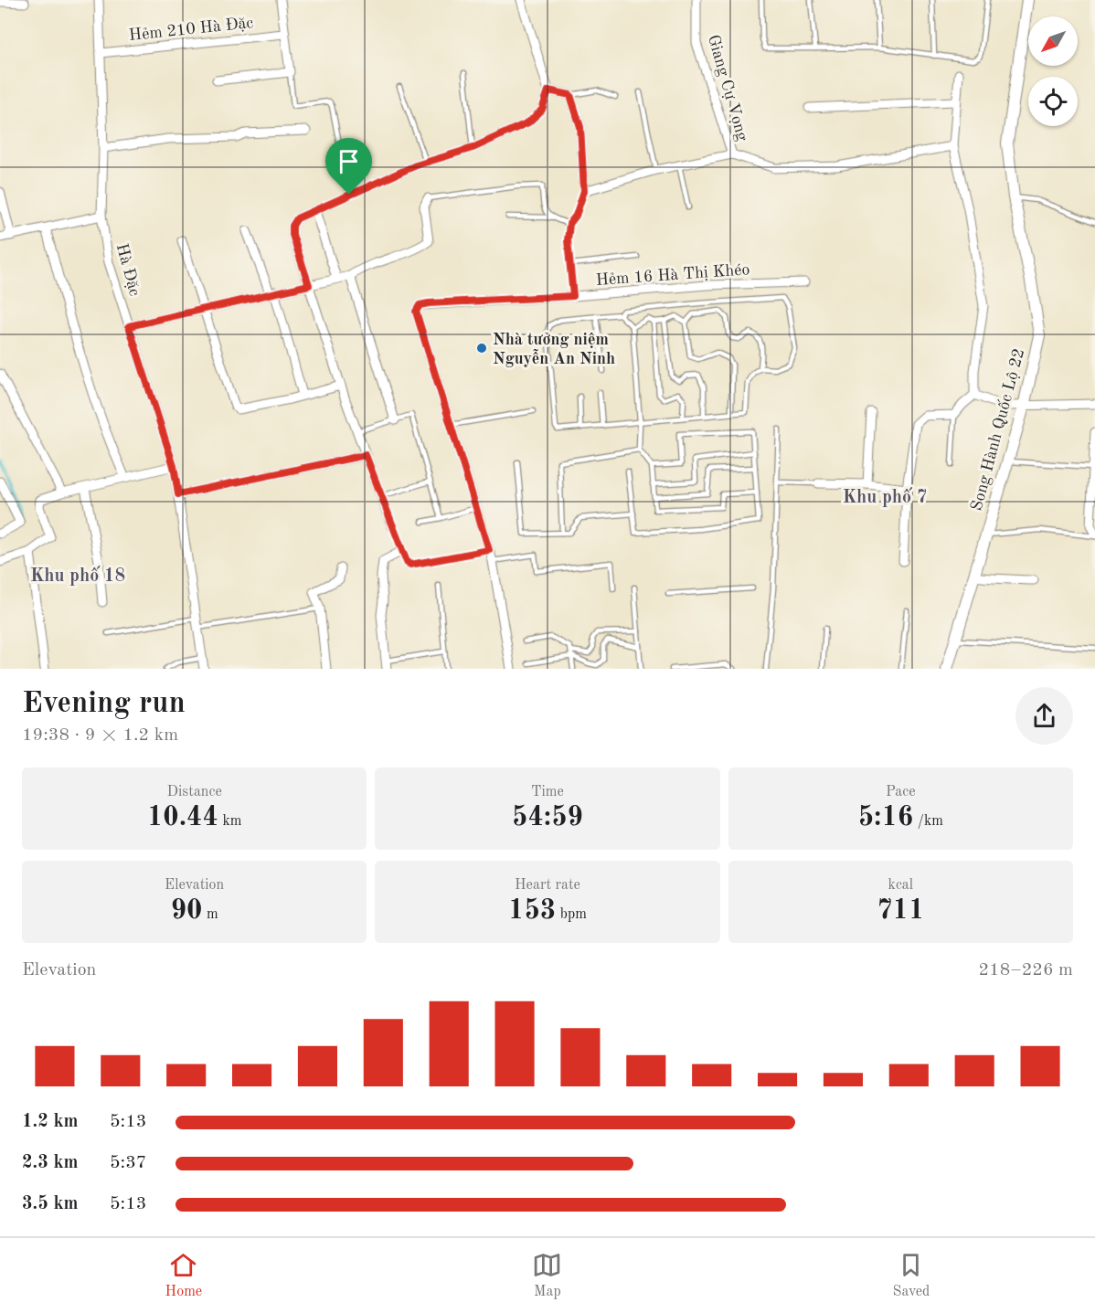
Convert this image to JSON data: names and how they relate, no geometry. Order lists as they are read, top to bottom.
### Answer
{
  "streets": {
    "street": [
      "Hẻm 210 Hà Đặc",
      "Giang Cự Vọng",
      "Hà Đặc",
      "Hẻm 16 Hà Thị Khéo",
      "Song Hành Quốc Lộ 22"
    ]
  },
  "crossings": [
    ["Hẻm 210 Hà Đặc", "Hà Đặc"]
  ],
  "districts": ["Khu phố 7", "Khu phố 18"],
  "places": ["Nhà tưởng niệm Nguyễn An Ninh"],
  "north": "bottom left",
  "page": {
    "heading": ["Evening run", "19:38 · 9 × 1.2 km"],
    "stats": [
      ["Distance", "10.44 km"],
      ["Time", "54:59"],
      ["Pace", "5:16 /km"],
      ["Elevation", "90 m"],
      ["Heart rate", "153 bpm"],
      ["kcal", "711"]
    ],
    "chart": ["Elevation", "218–226 m"],
    "list": [
      {
        "name": "1.2 km",
        "note": "5:13"
      },
      {
        "name": "2.3 km",
        "note": "5:37"
      },
      {
        "name": "3.5 km",
        "note": "5:13"
      }
    ],
    "tabs": ["Home", "Map", "Saved"]
  }
}
